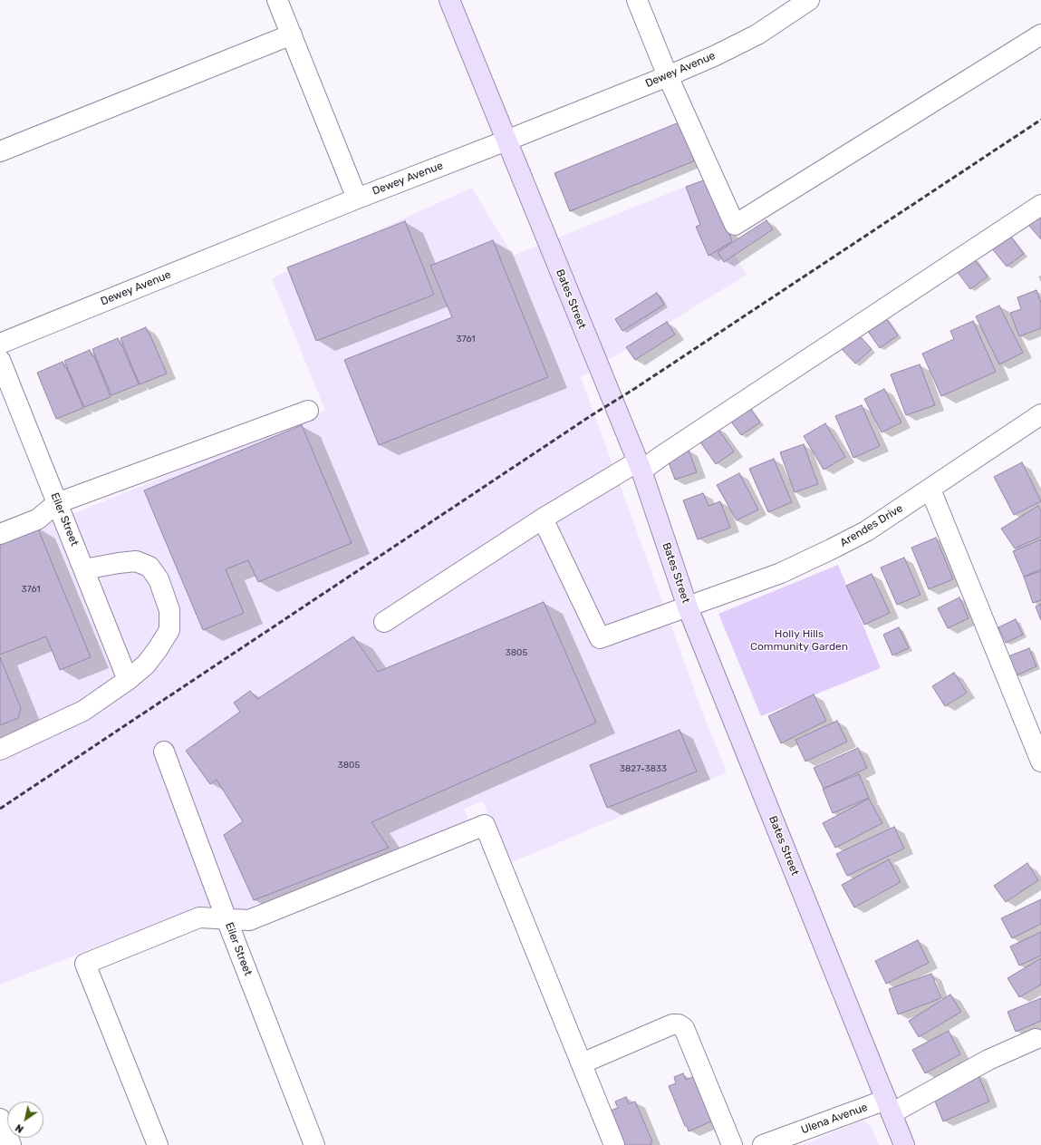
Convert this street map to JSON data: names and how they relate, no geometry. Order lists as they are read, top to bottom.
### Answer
{
  "streets": {
    "main road": ["Bates Street"],
    "street": [
      "Dewey Avenue",
      "Eiler Street",
      "Arendes Drive",
      "Ulena Avenue"
    ]
  },
  "crossings": [
    ["Dewey Avenue", "Bates Street"],
    ["Bates Street", "Arendes Drive"],
    ["Bates Street", "Ulena Avenue"]
  ],
  "parks": ["Holly Hills Community Garden"],
  "house_numbers": [
    "3761",
    "3761",
    "3805",
    "3805",
    "3827-3833"
  ],
  "north": "bottom left"
}
